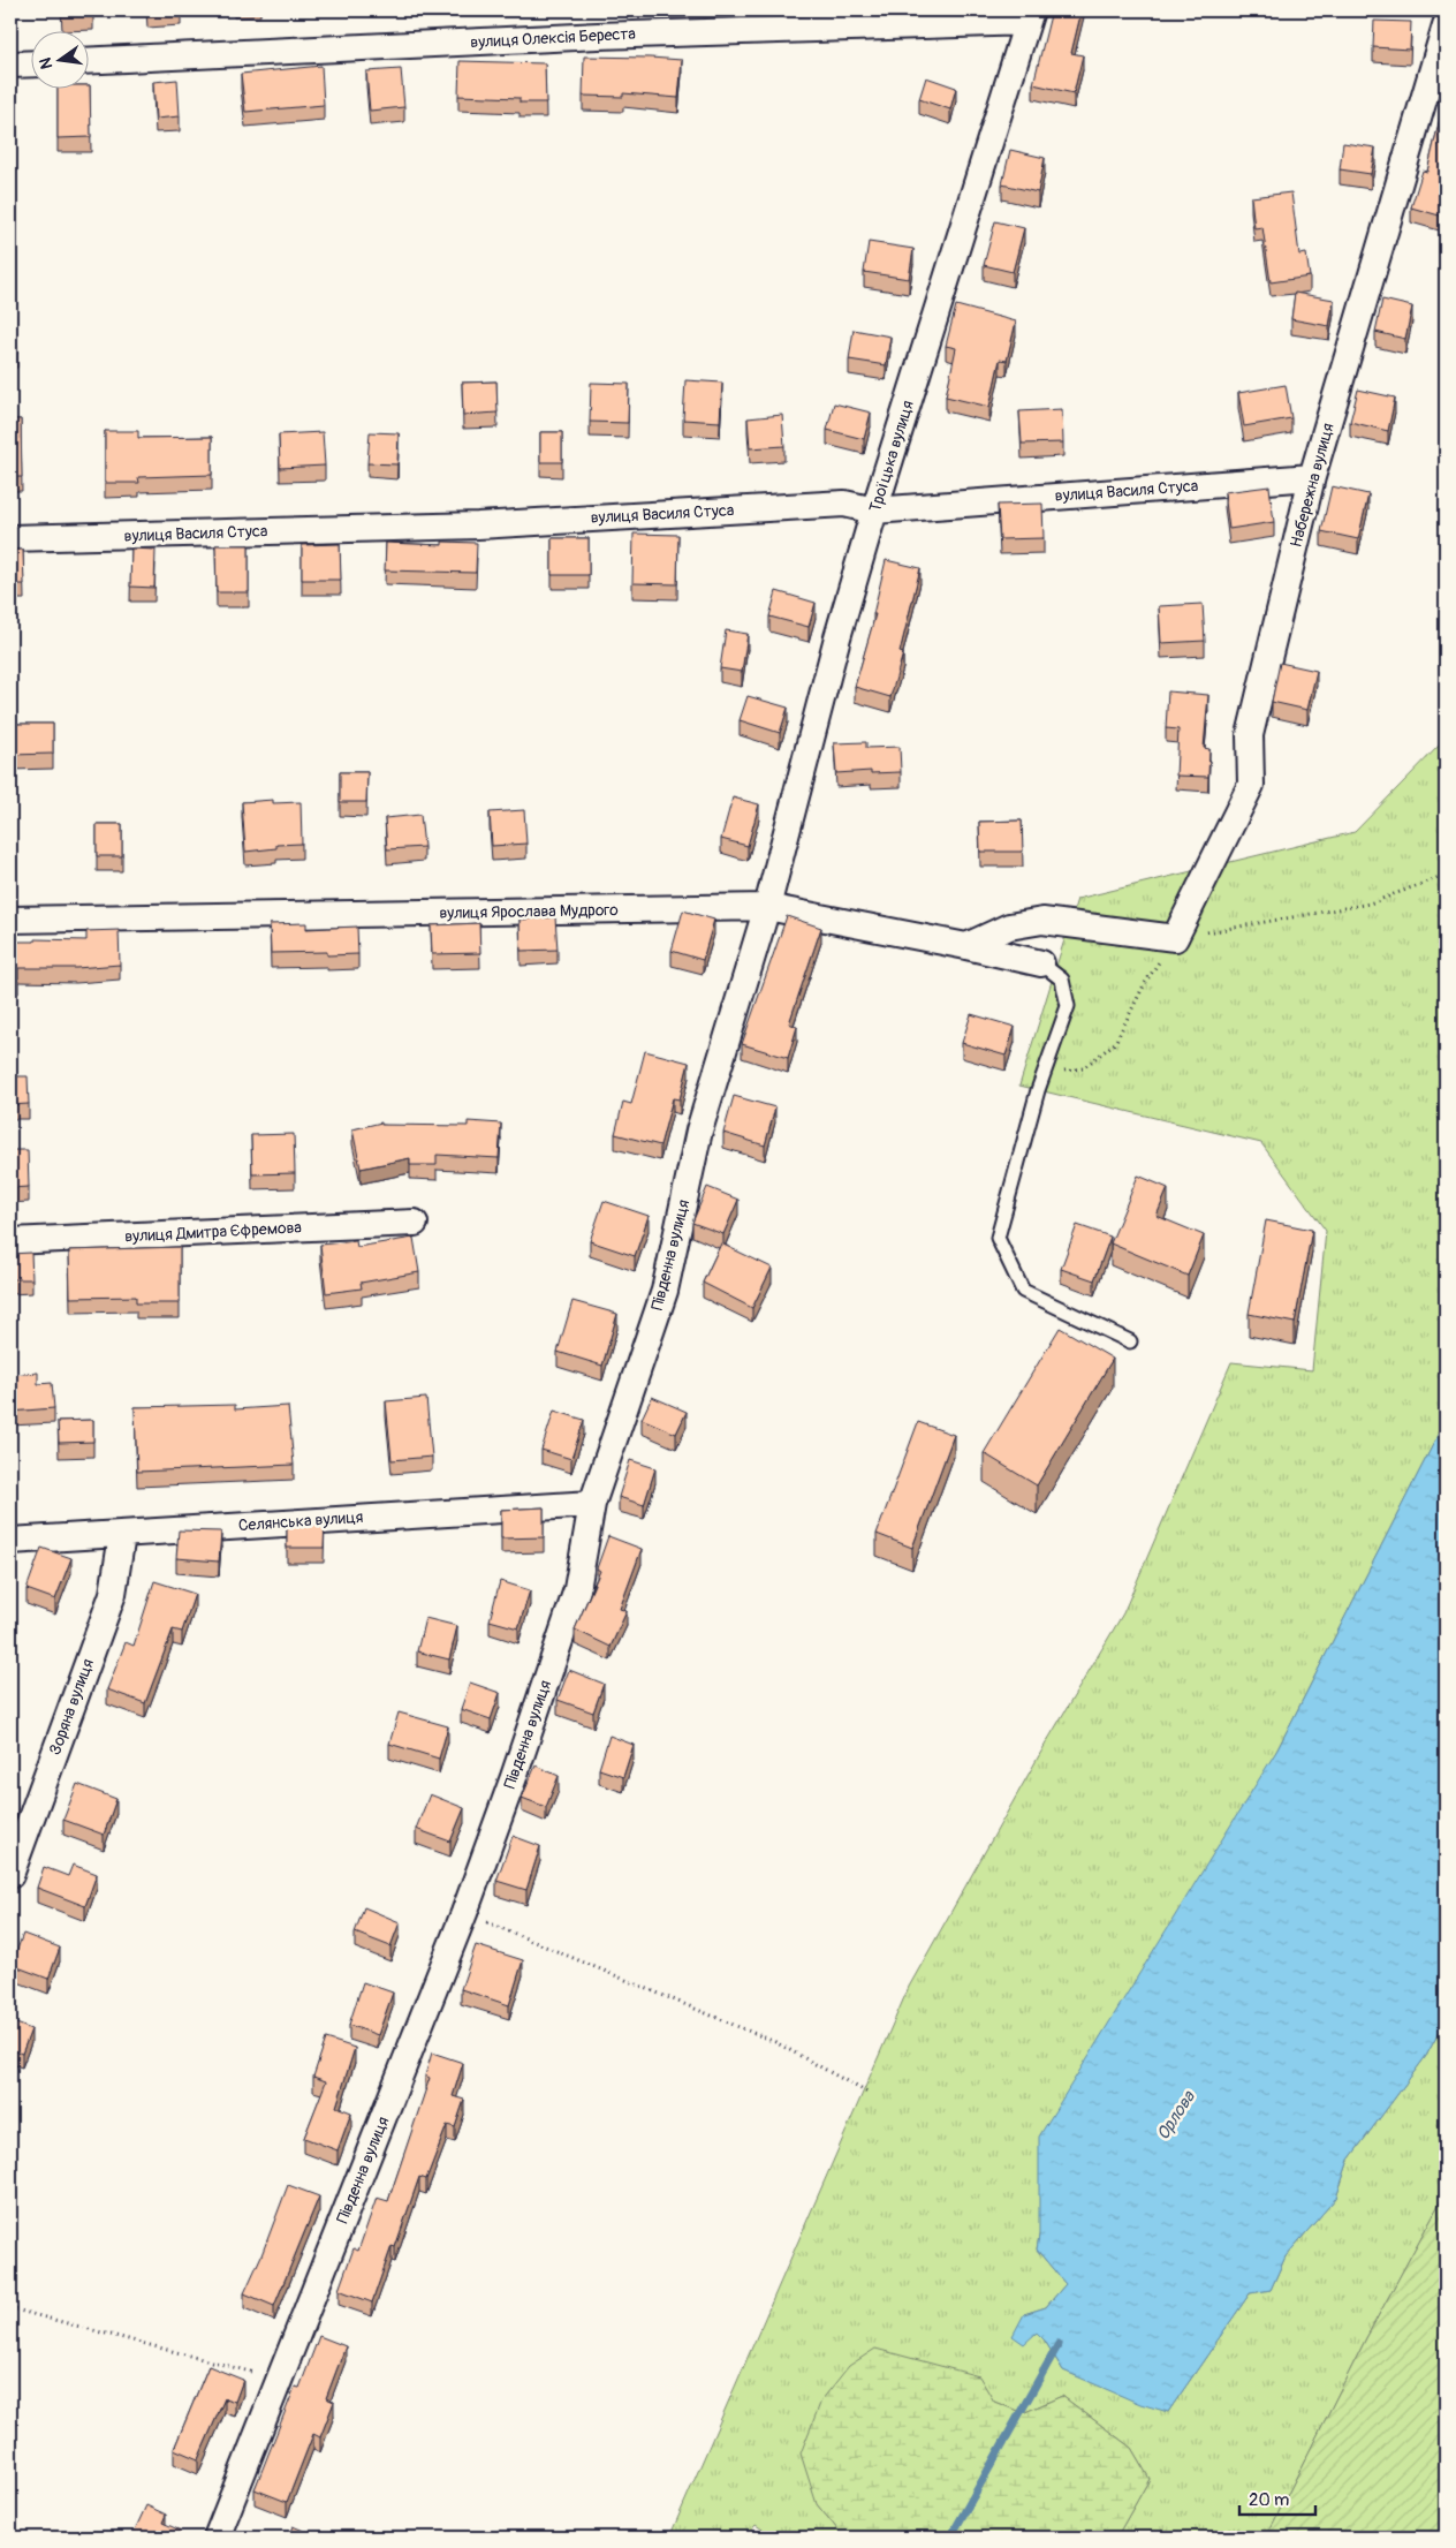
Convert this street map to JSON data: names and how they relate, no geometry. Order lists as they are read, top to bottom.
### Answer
{
  "streets": {
    "street": [
      "вулиця Олексія Береста",
      "Троїцька вулиця",
      "Набережна вулиця",
      "вулиця Василя Стуса",
      "вулиця Ярослава Мудрого",
      "вулиця Дмитра Єфремова",
      "Південна вулиця",
      "Селянська вулиця",
      "Зоряна вулиця"
    ]
  },
  "crossings": [
    ["вулиця Олексія Береста", "Троїцька вулиця"],
    ["Троїцька вулиця", "вулиця Василя Стуса"],
    ["Троїцька вулиця", "вулиця Ярослава Мудрого"],
    ["Троїцька вулиця", "Південна вулиця"],
    ["Набережна вулиця", "вулиця Василя Стуса"],
    ["вулиця Ярослава Мудрого", "Південна вулиця"],
    ["Південна вулиця", "Селянська вулиця"],
    ["Селянська вулиця", "Зоряна вулиця"]
  ],
  "water": ["Орлова"],
  "scale_bar": "20 m",
  "north": "left"
}
